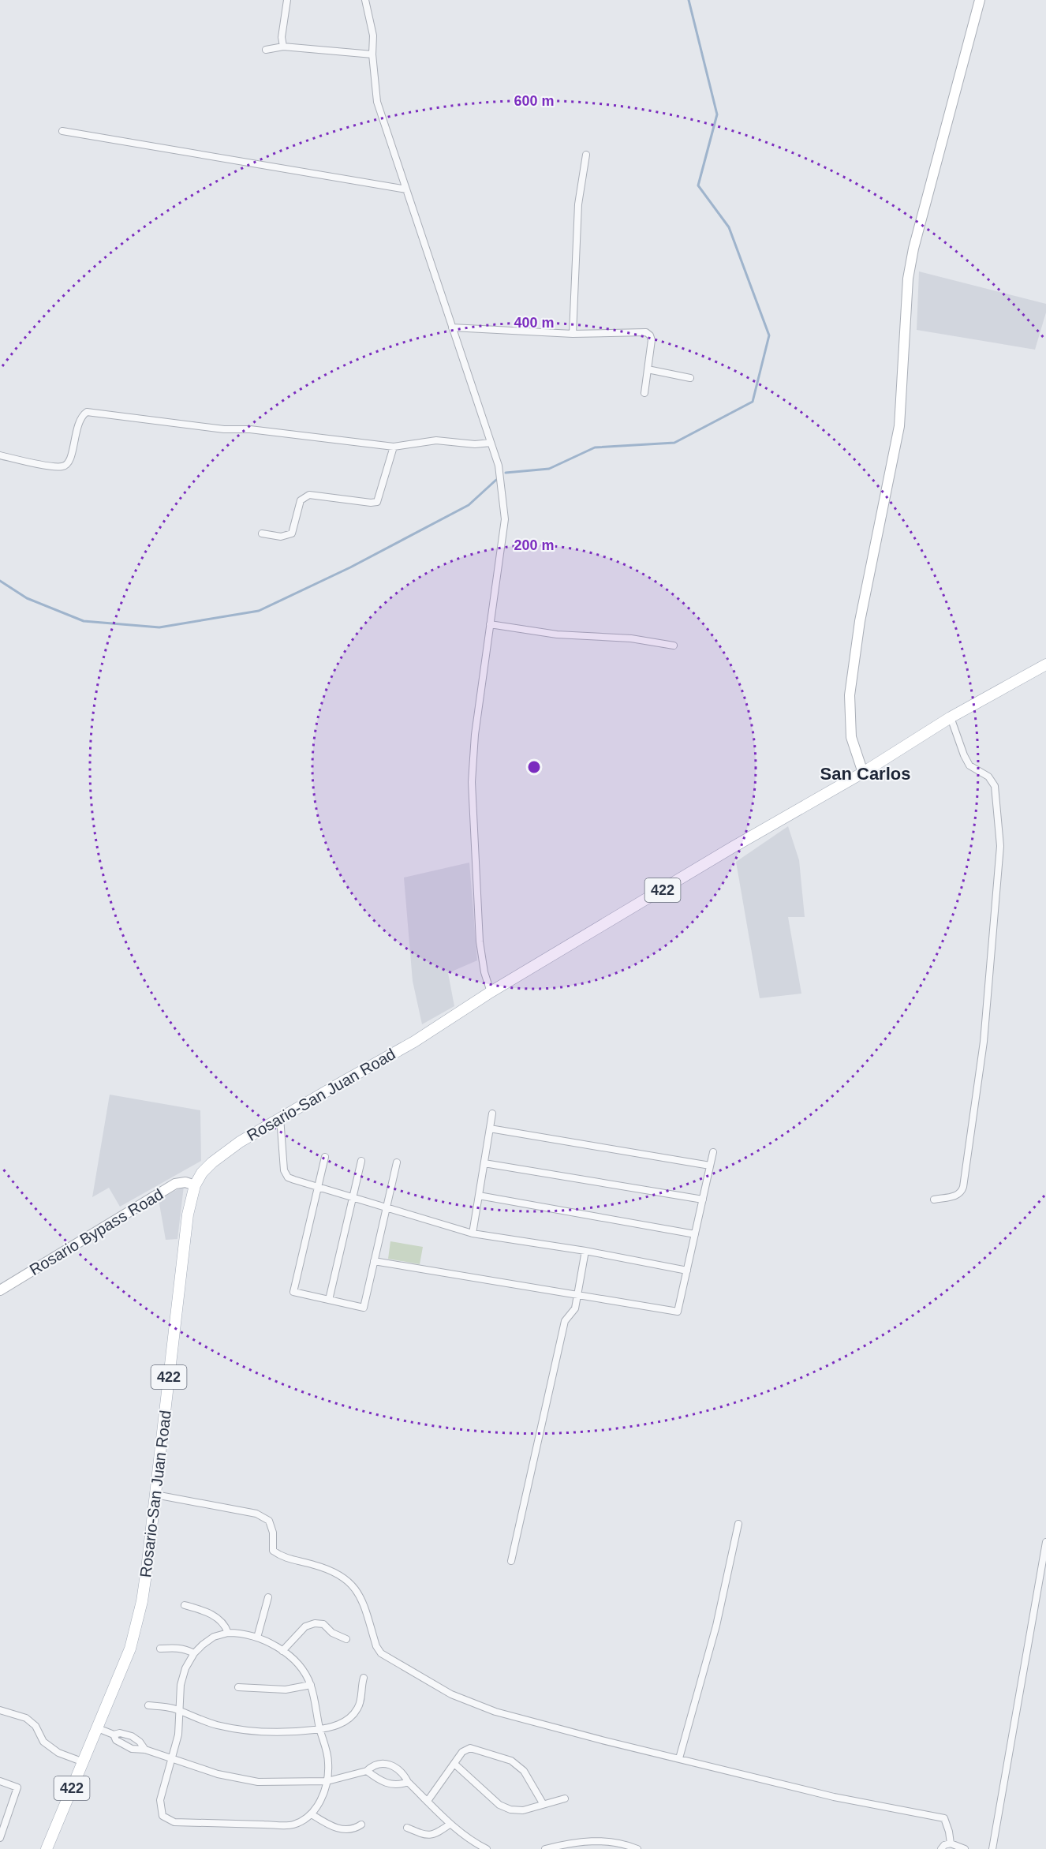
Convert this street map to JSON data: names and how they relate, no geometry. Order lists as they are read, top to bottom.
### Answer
{
  "streets": {
    "main road": ["422", "Rosario-San Juan Road"],
    "street": ["Rosario Bypass Road"]
  },
  "crossings": [
    ["Rosario-San Juan Road", "Rosario Bypass Road"]
  ],
  "districts": ["San Carlos"],
  "rings": ["600 m", "400 m", "200 m"]
}
